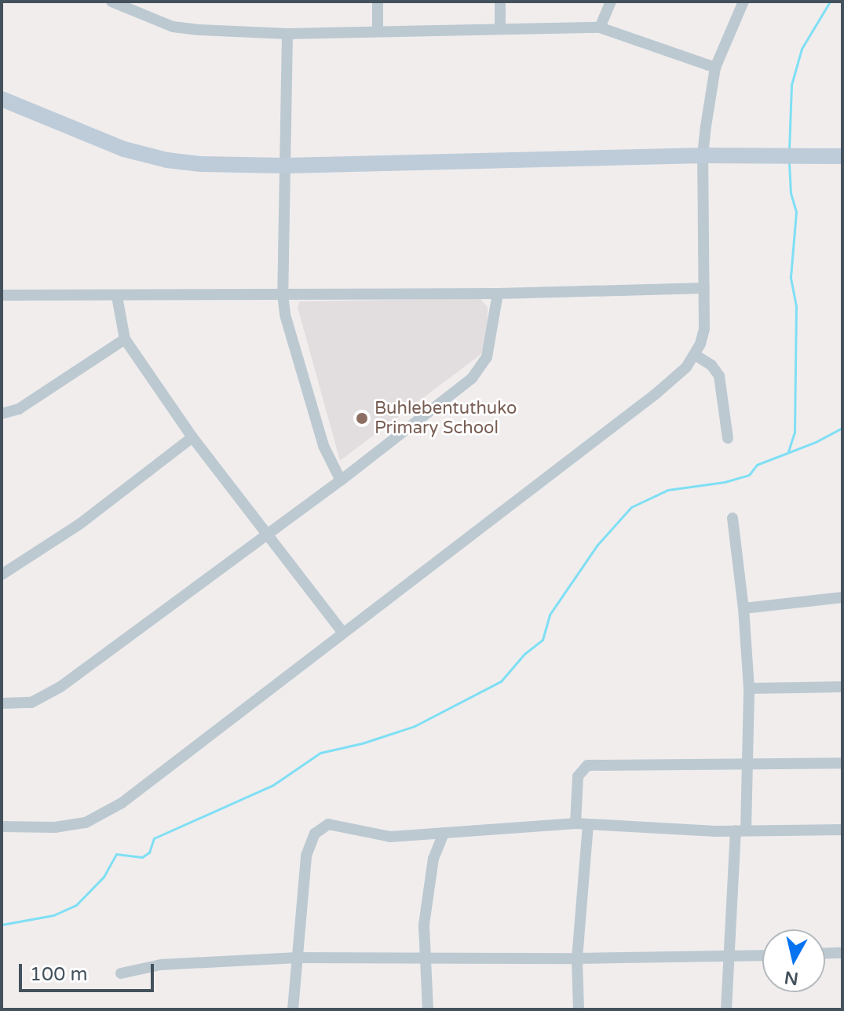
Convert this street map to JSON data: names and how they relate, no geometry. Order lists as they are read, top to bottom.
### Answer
{
  "places": ["Buhlebentuthuko Primary School"],
  "scale_bar": "100 m",
  "north": "bottom"
}
